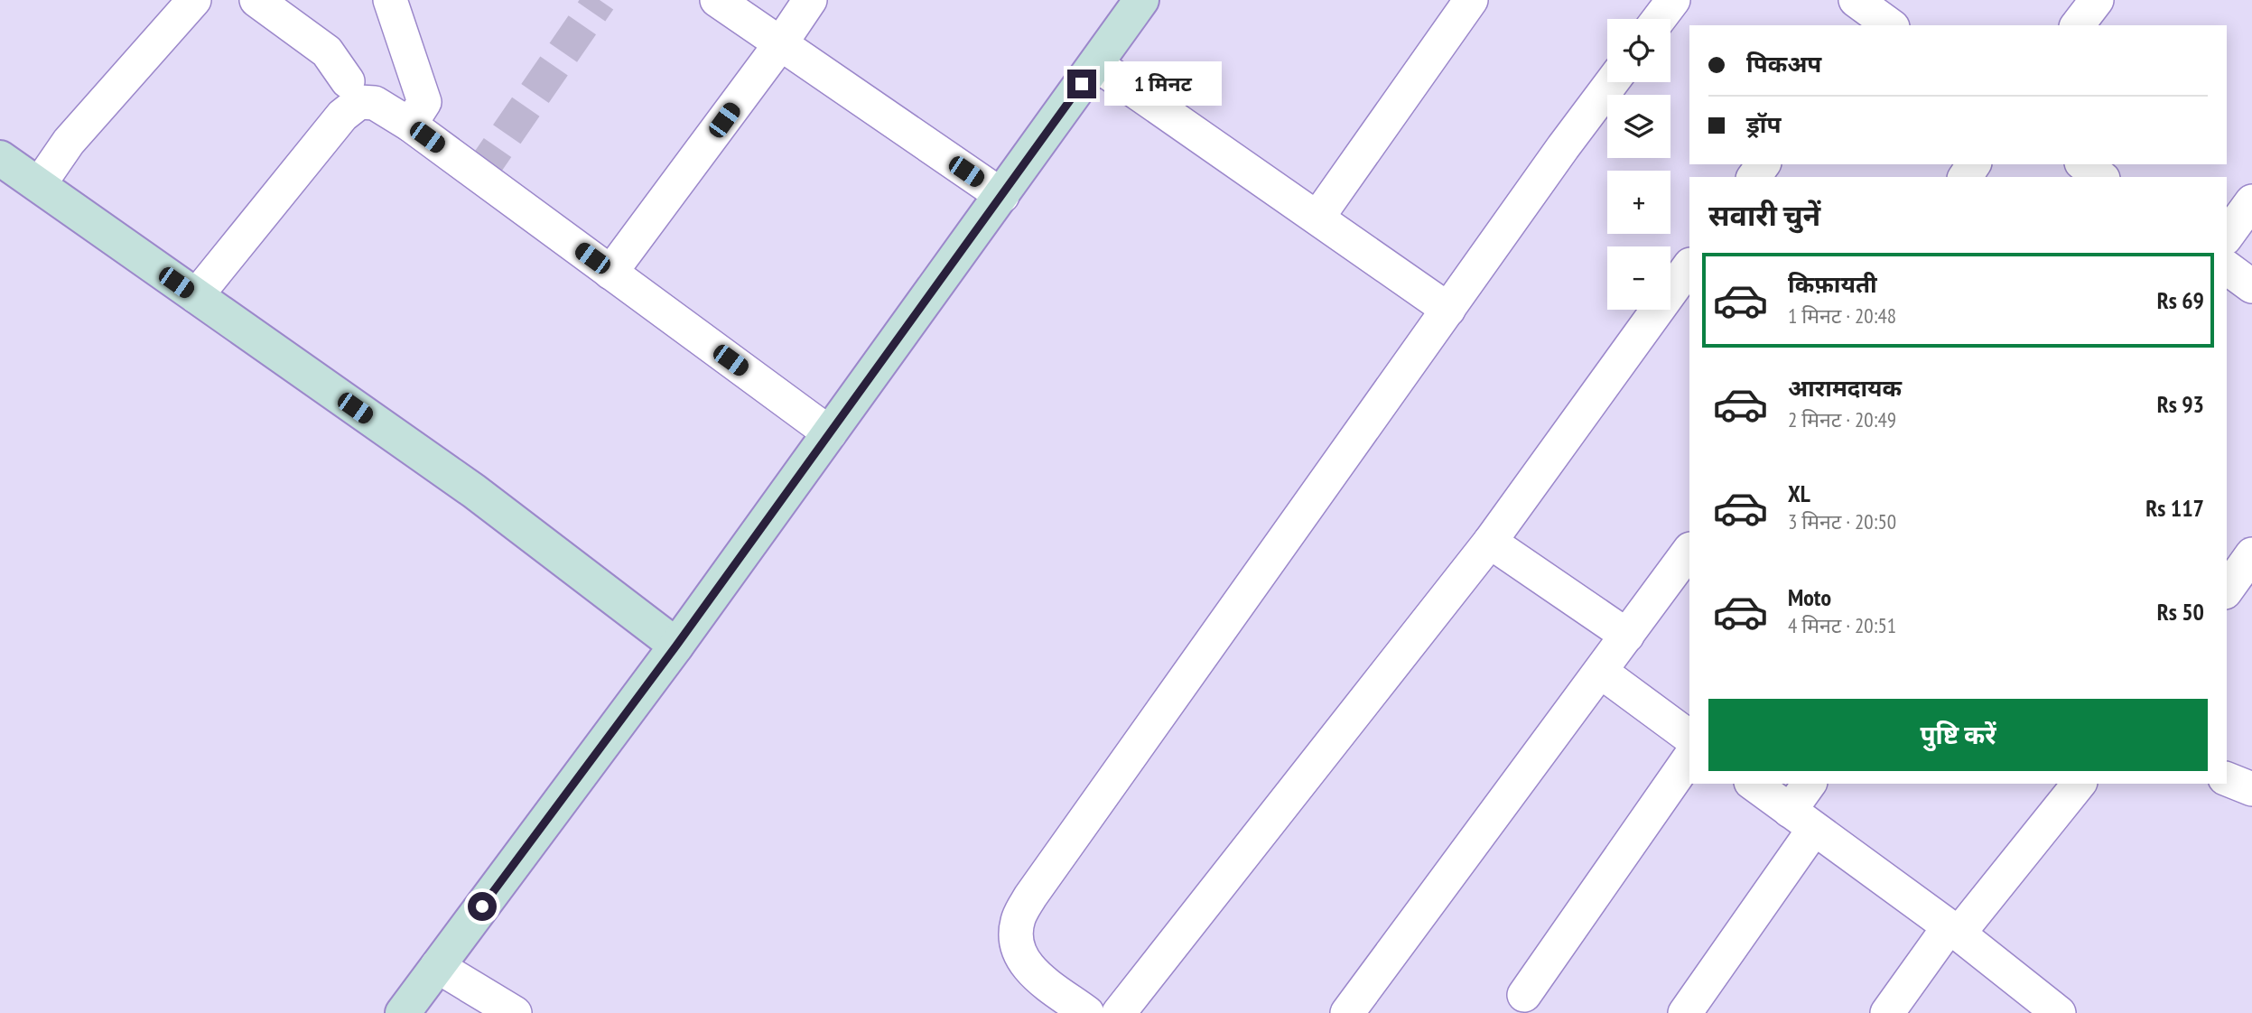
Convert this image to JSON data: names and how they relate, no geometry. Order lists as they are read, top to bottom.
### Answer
{
  "page": {
    "map_buttons": ["+", "−"],
    "banner": ["पिकअप", "ड्रॉप"],
    "bubble": "1 मिनट",
    "heading": "सवारी चुनें",
    "list": [
      {
        "name": "किफ़ायती",
        "note": "1 मिनट · 20:48",
        "value": "Rs 69"
      },
      {
        "name": "आरामदायक",
        "note": "2 मिनट · 20:49",
        "value": "Rs 93"
      },
      {
        "name": "XL",
        "note": "3 मिनट · 20:50",
        "value": "Rs 117"
      },
      {
        "name": "Moto",
        "note": "4 मिनट · 20:51",
        "value": "Rs 50"
      }
    ],
    "buttons": "पुष्टि करें"
  }
}
